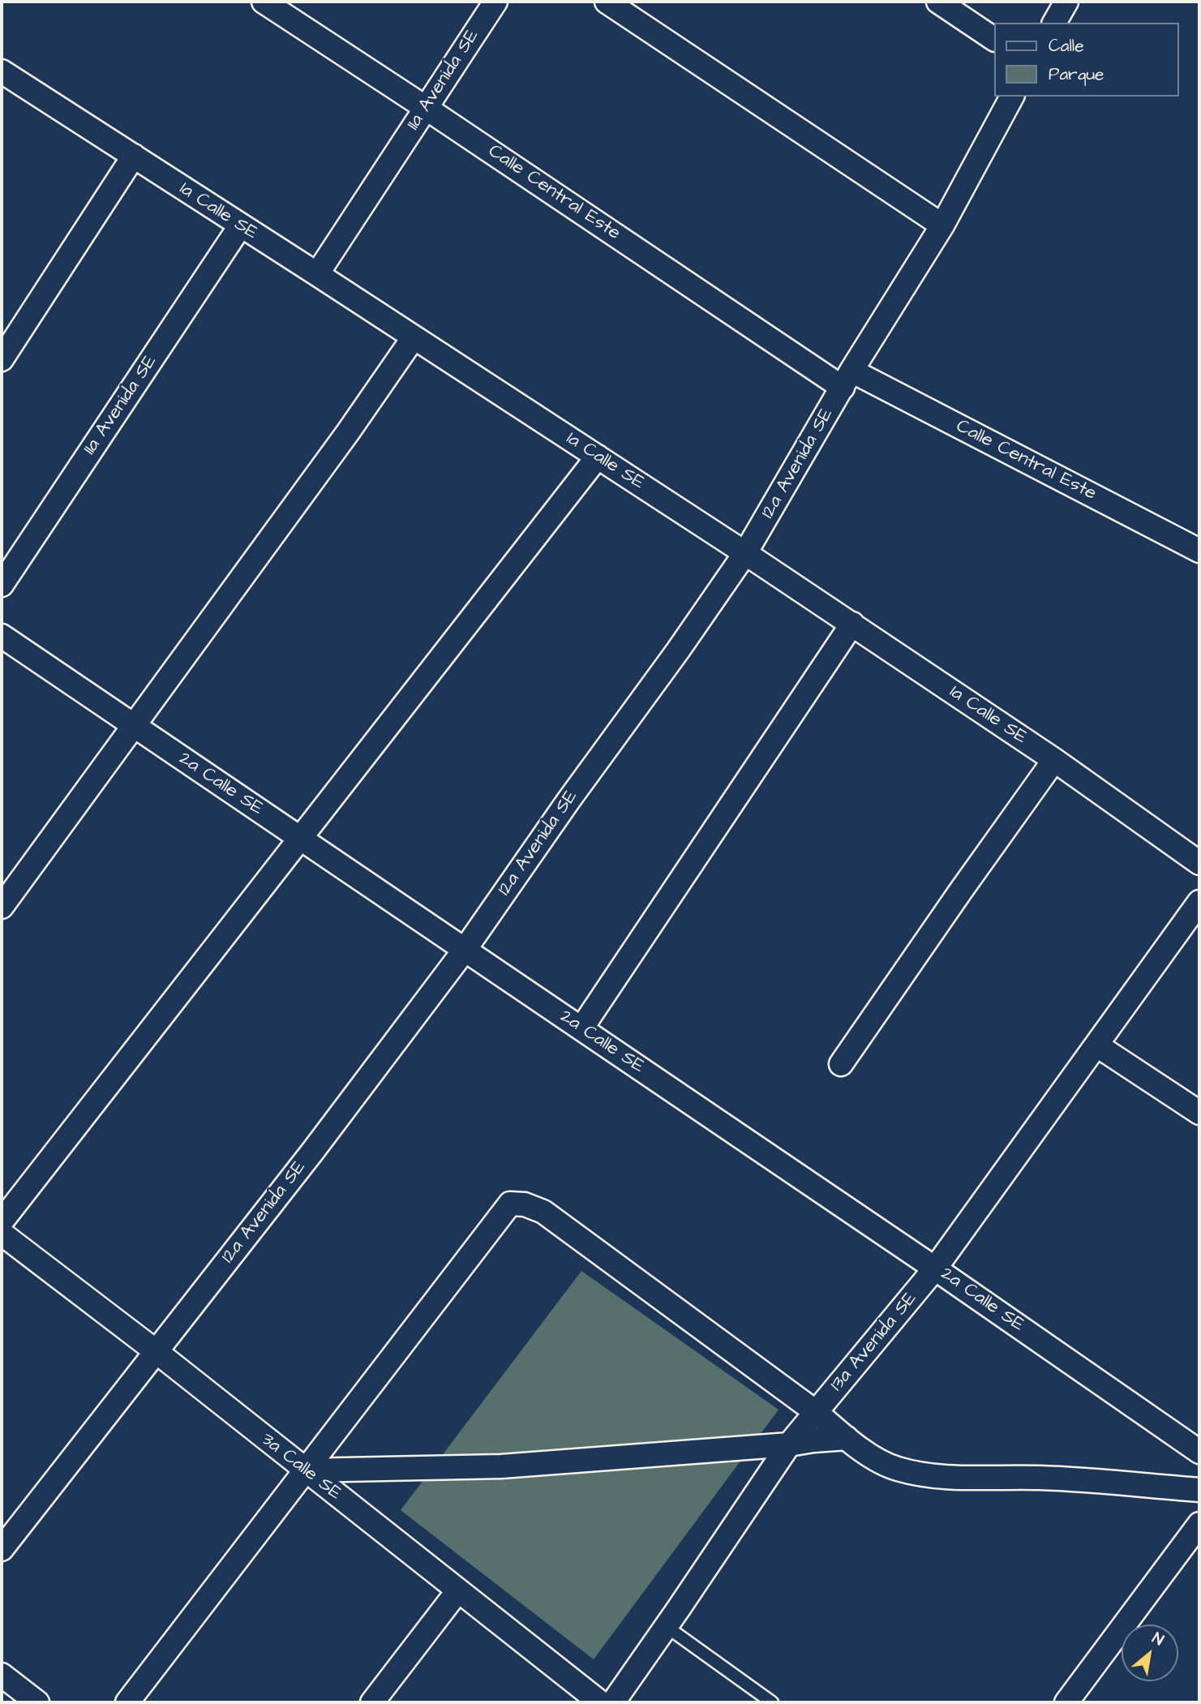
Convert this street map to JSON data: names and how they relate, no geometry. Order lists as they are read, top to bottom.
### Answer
{
  "streets": {
    "street": [
      "11a Avenida SE",
      "Calle Central Este",
      "1a Calle SE",
      "12a Avenida SE",
      "2a Calle SE",
      "13a Avenida SE",
      "3a Calle SE"
    ]
  },
  "crossings": [
    ["11a Avenida SE", "Calle Central Este"],
    ["11a Avenida SE", "1a Calle SE"],
    ["Calle Central Este", "12a Avenida SE"],
    ["1a Calle SE", "12a Avenida SE"],
    ["12a Avenida SE", "2a Calle SE"],
    ["12a Avenida SE", "3a Calle SE"],
    ["2a Calle SE", "13a Avenida SE"]
  ],
  "legend": ["Calle", "Parque"],
  "north": "top right"
}
